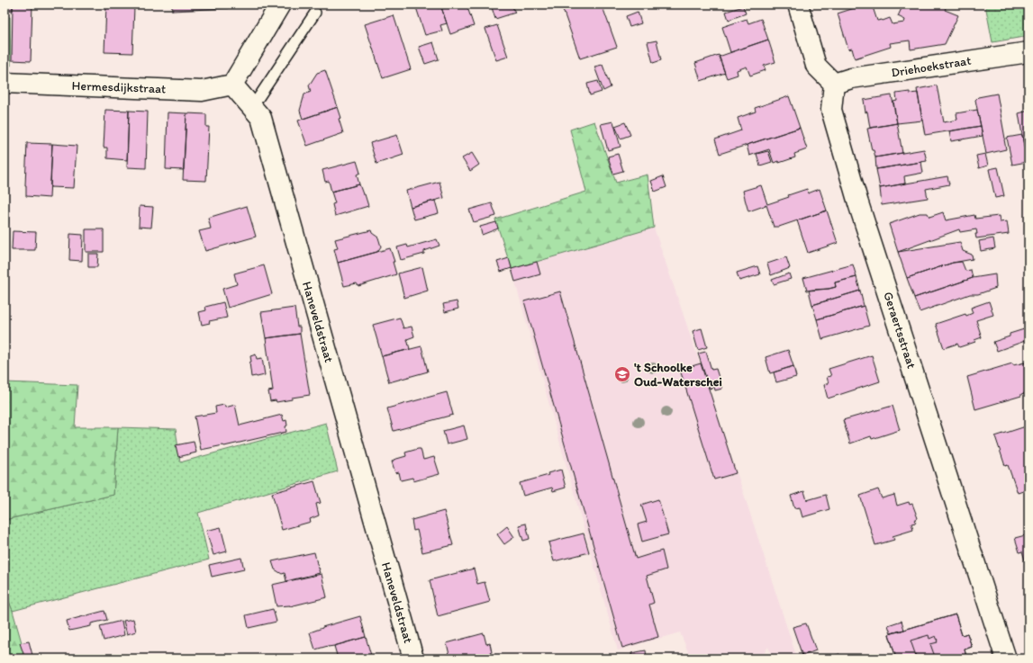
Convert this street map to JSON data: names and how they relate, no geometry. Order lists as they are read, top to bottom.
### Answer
{
  "streets": {
    "street": [
      "Driehoekstraat",
      "Hermesdijkstraat",
      "Haneveldstraat",
      "Geraertsstraat"
    ]
  },
  "crossings": [
    ["Driehoekstraat", "Geraertsstraat"],
    ["Hermesdijkstraat", "Haneveldstraat"]
  ],
  "places": {
    "school or university": ["'t Schoolke Oud-Waterschei"]
  }
}
